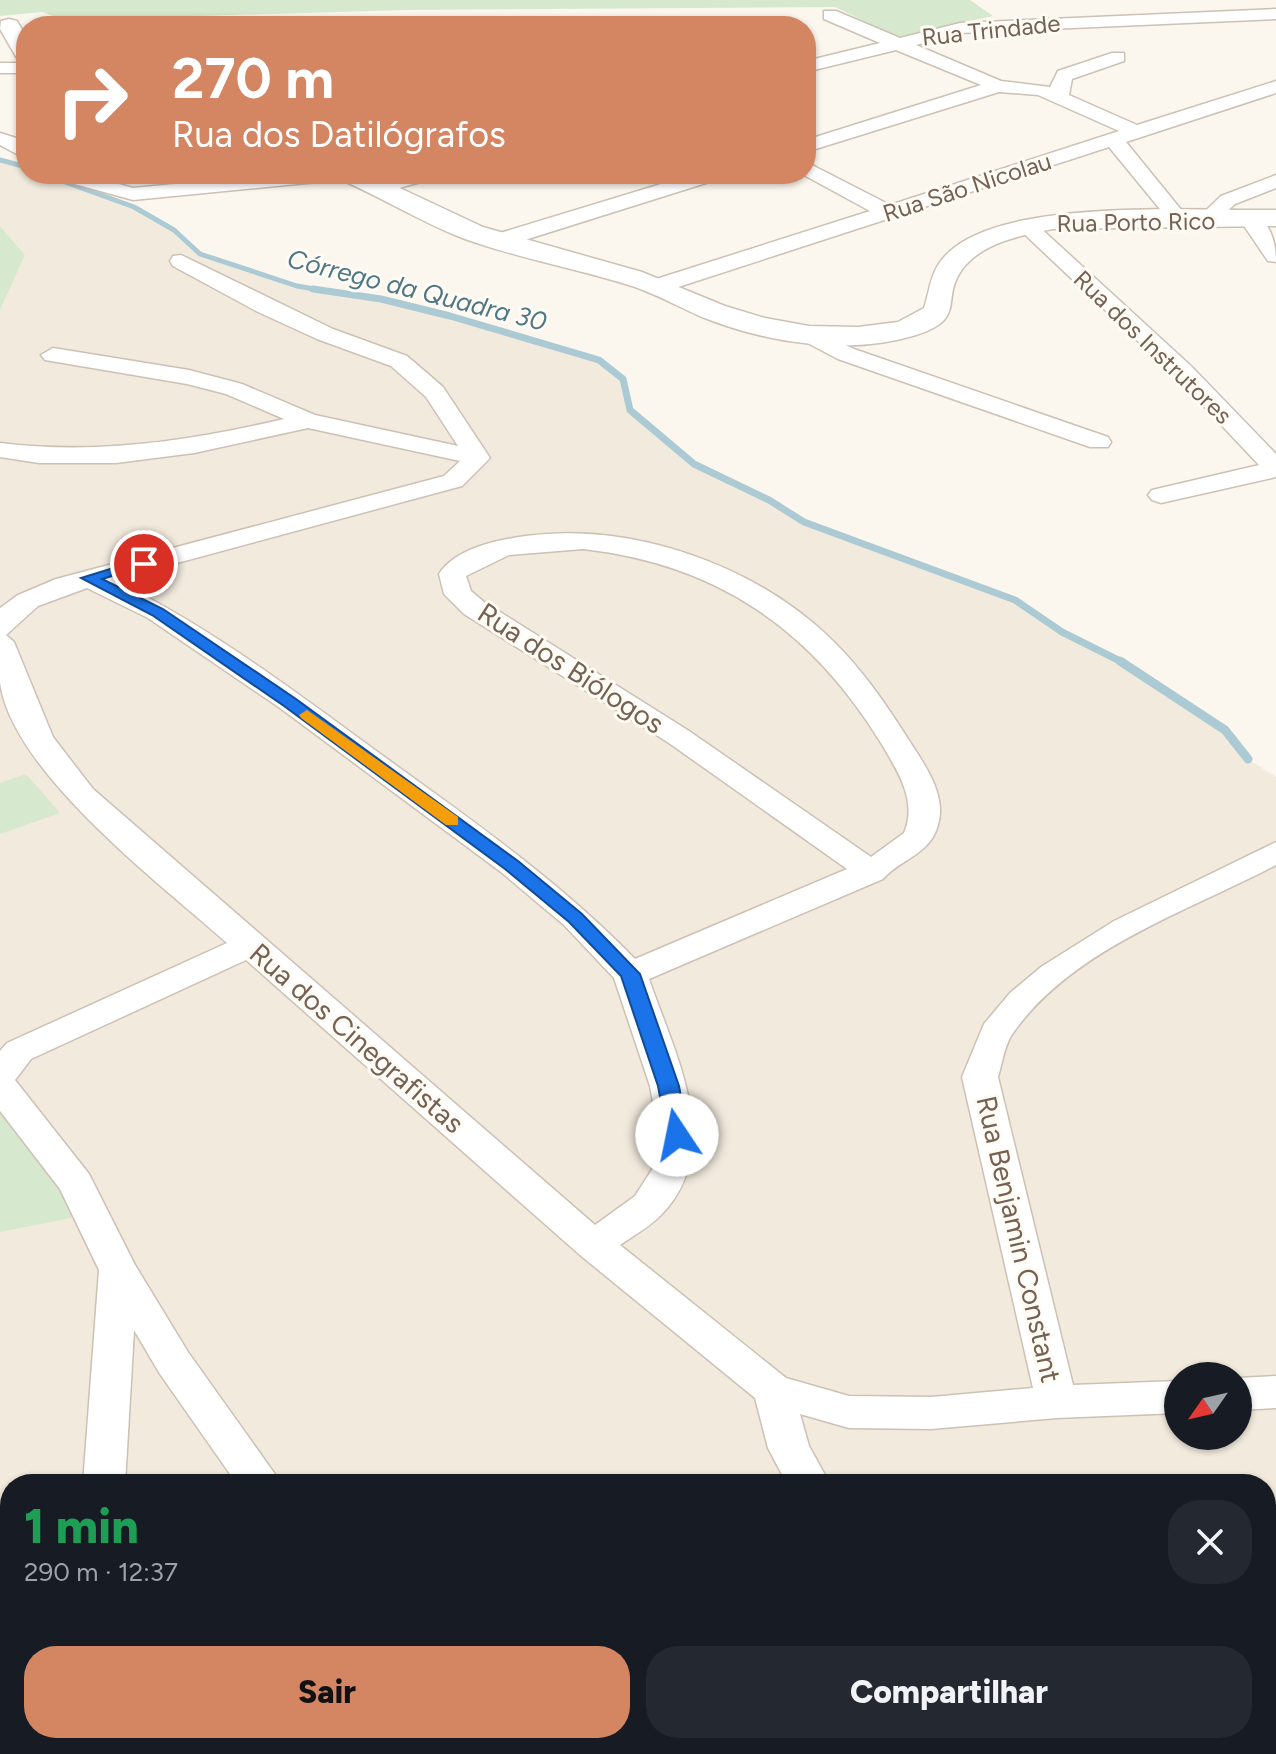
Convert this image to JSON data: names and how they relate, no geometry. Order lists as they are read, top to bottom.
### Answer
{
  "streets": {
    "street": [
      "Rua Trindade",
      "Rua São Nicolau",
      "Rua Porto Rico",
      "Rua dos Instrutores",
      "Rua dos Biólogos",
      "Rua dos Cinegrafistas",
      "Rua Benjamin Constant"
    ]
  },
  "crossings": [
    ["Rua São Nicolau", "Rua Porto Rico"],
    ["Rua Porto Rico", "Rua dos Instrutores"],
    ["Rua dos Cinegrafistas", "Rua Benjamin Constant"]
  ],
  "water": ["Córrego da Quadra 30"],
  "north": "bottom left",
  "page": {
    "turn": ["270 m", "Rua dos Datilógrafos"],
    "heading": ["1 min", "290 m · 12:37"],
    "buttons": ["Sair", "Compartilhar"]
  }
}
